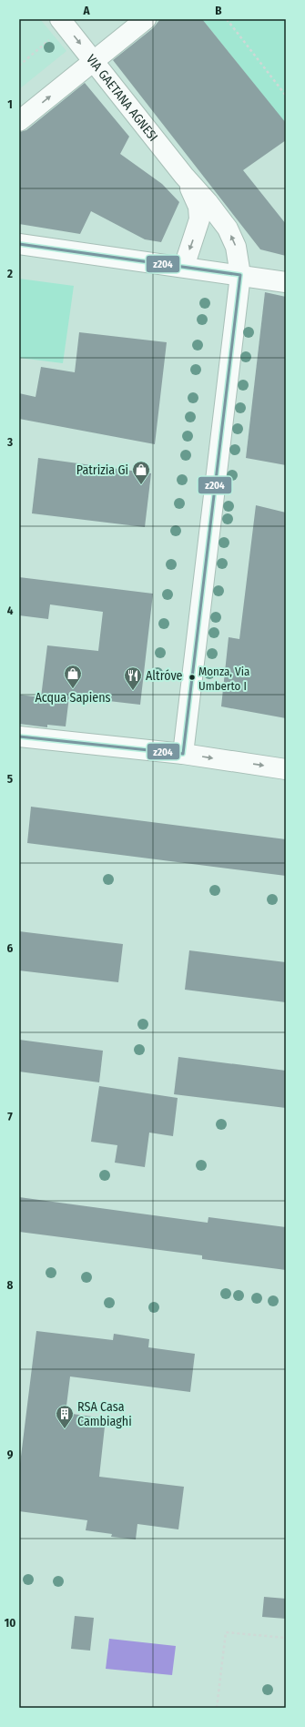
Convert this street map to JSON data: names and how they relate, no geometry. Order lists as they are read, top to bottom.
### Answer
{
  "streets": {
    "street": ["VIA GAETANA AGNESI"]
  },
  "places": {
    "shop": ["Patrizia Gi", "Acqua Sapiens"],
    "other": ["Monza, Via Umberto I"],
    "restaurant": ["Altróve"],
    "building": ["RSA Casa Cambiaghi"]
  },
  "lines": ["transit line z204"],
  "grid": {
    "columns": ["A", "B"],
    "rows": [
      "1",
      "2",
      "3",
      "4",
      "5",
      "6",
      "7",
      "8",
      "9",
      "10"
    ]
  }
}
